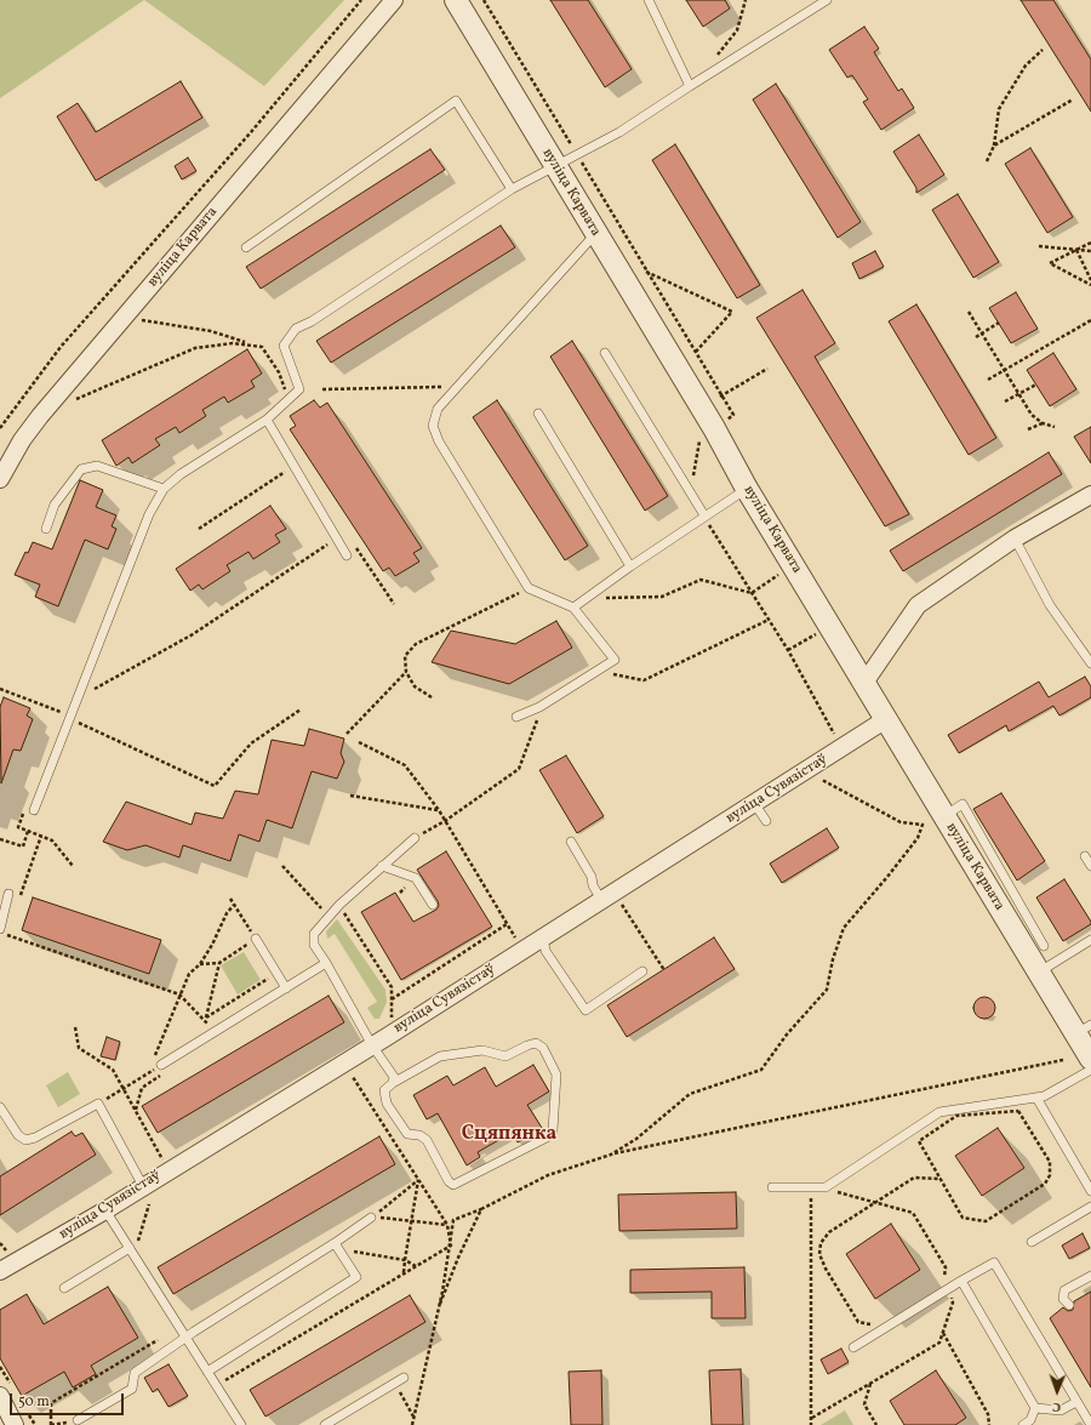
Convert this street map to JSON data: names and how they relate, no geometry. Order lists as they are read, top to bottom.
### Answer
{
  "streets": {
    "street": ["вуліца Карвата", "вуліца Сувязістаў"]
  },
  "crossings": [
    ["вуліца Карвата", "вуліца Сувязістаў"]
  ],
  "districts": ["Сцяпянка"],
  "scale_bar": "50 m",
  "north": "bottom"
}
